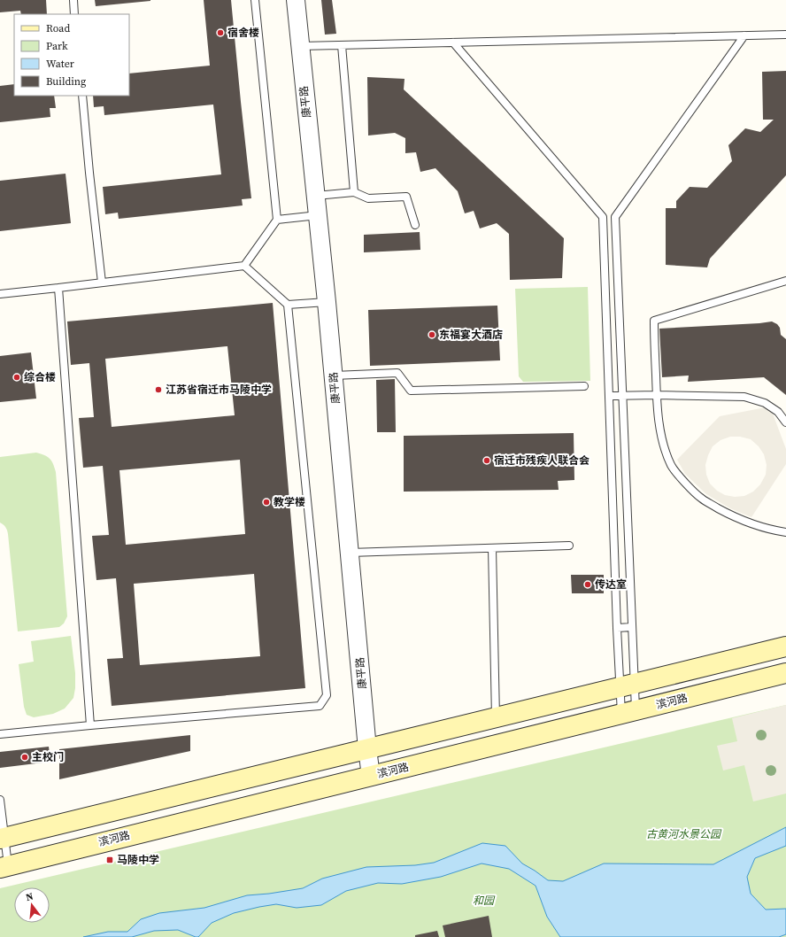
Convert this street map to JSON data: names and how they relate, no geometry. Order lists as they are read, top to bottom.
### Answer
{
  "streets": {
    "main road": ["滨河路"],
    "street": ["康平路"]
  },
  "crossings": [
    ["康平路", "滨河路"]
  ],
  "parks": ["古黄河水景公园", "和园"],
  "places": {
    "other": [
      "宿舍楼",
      "东福宴大酒店",
      "综合楼",
      "江苏省宿迁市马陵中学",
      "宿迁市残疾人联合会",
      "教学楼",
      "传达室",
      "主校门"
    ],
    "transit": ["马陵中学"]
  },
  "legend": [
    "Road",
    "Park",
    "Water",
    "Building"
  ],
  "north": "top"
}
